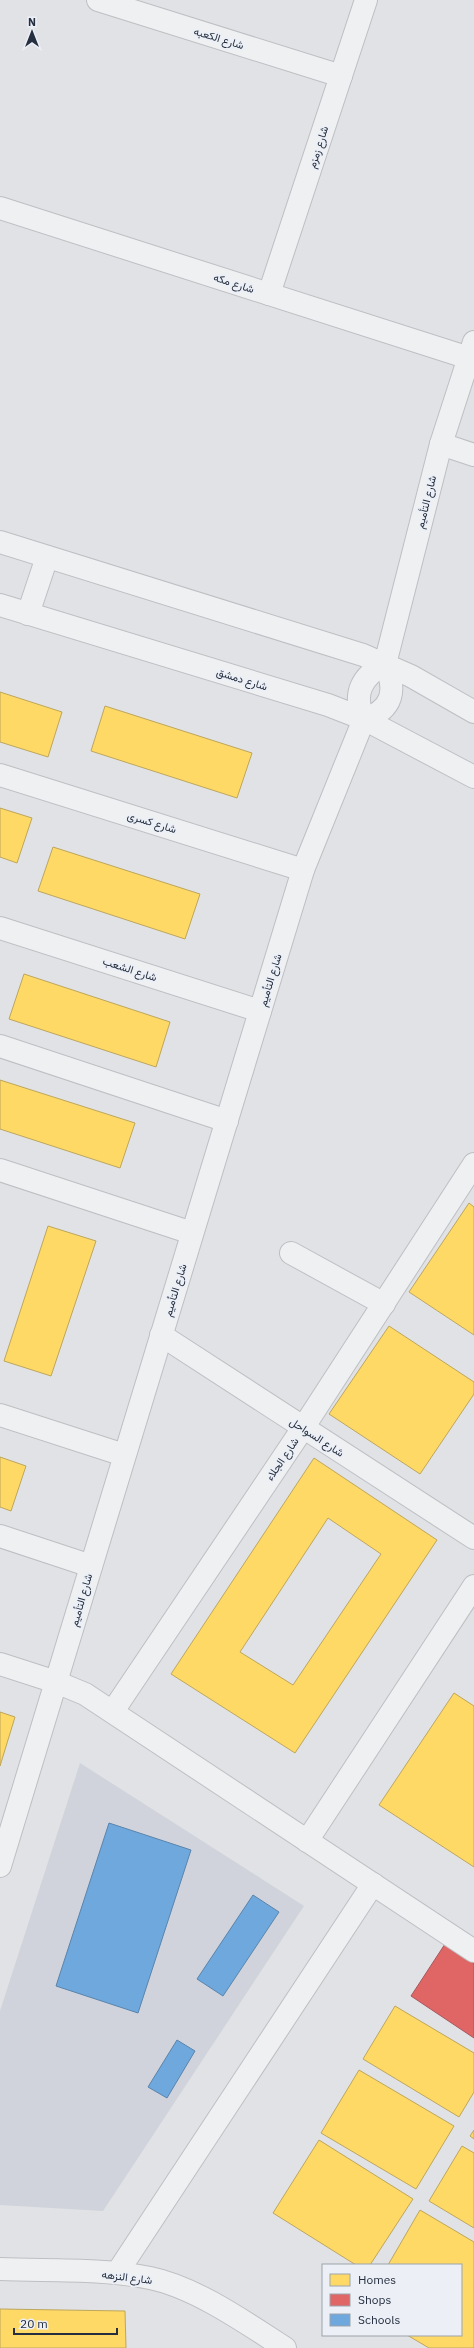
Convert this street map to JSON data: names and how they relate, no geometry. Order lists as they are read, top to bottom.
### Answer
{
  "streets": {
    "street": [
      "شارع الكعبه",
      "شارع زمزم",
      "شارع مكه",
      "شارع التأميم",
      "شارع دمشق",
      "شارع كسرى",
      "شارع الشعب",
      "شارع السواحل",
      "شارع الجلاء",
      "شارع النزهه"
    ]
  },
  "crossings": [
    ["شارع الكعبه", "شارع زمزم"],
    ["شارع زمزم", "شارع مكه"],
    ["شارع مكه", "شارع التأميم"],
    ["شارع التأميم", "شارع دمشق"],
    ["شارع التأميم", "شارع كسرى"],
    ["شارع التأميم", "شارع الشعب"],
    ["شارع التأميم", "شارع السواحل"],
    ["شارع السواحل", "شارع الجلاء"]
  ],
  "legend": ["Homes", "Shops", "Schools"],
  "scale_bar": "20 m",
  "north": "top"
}
